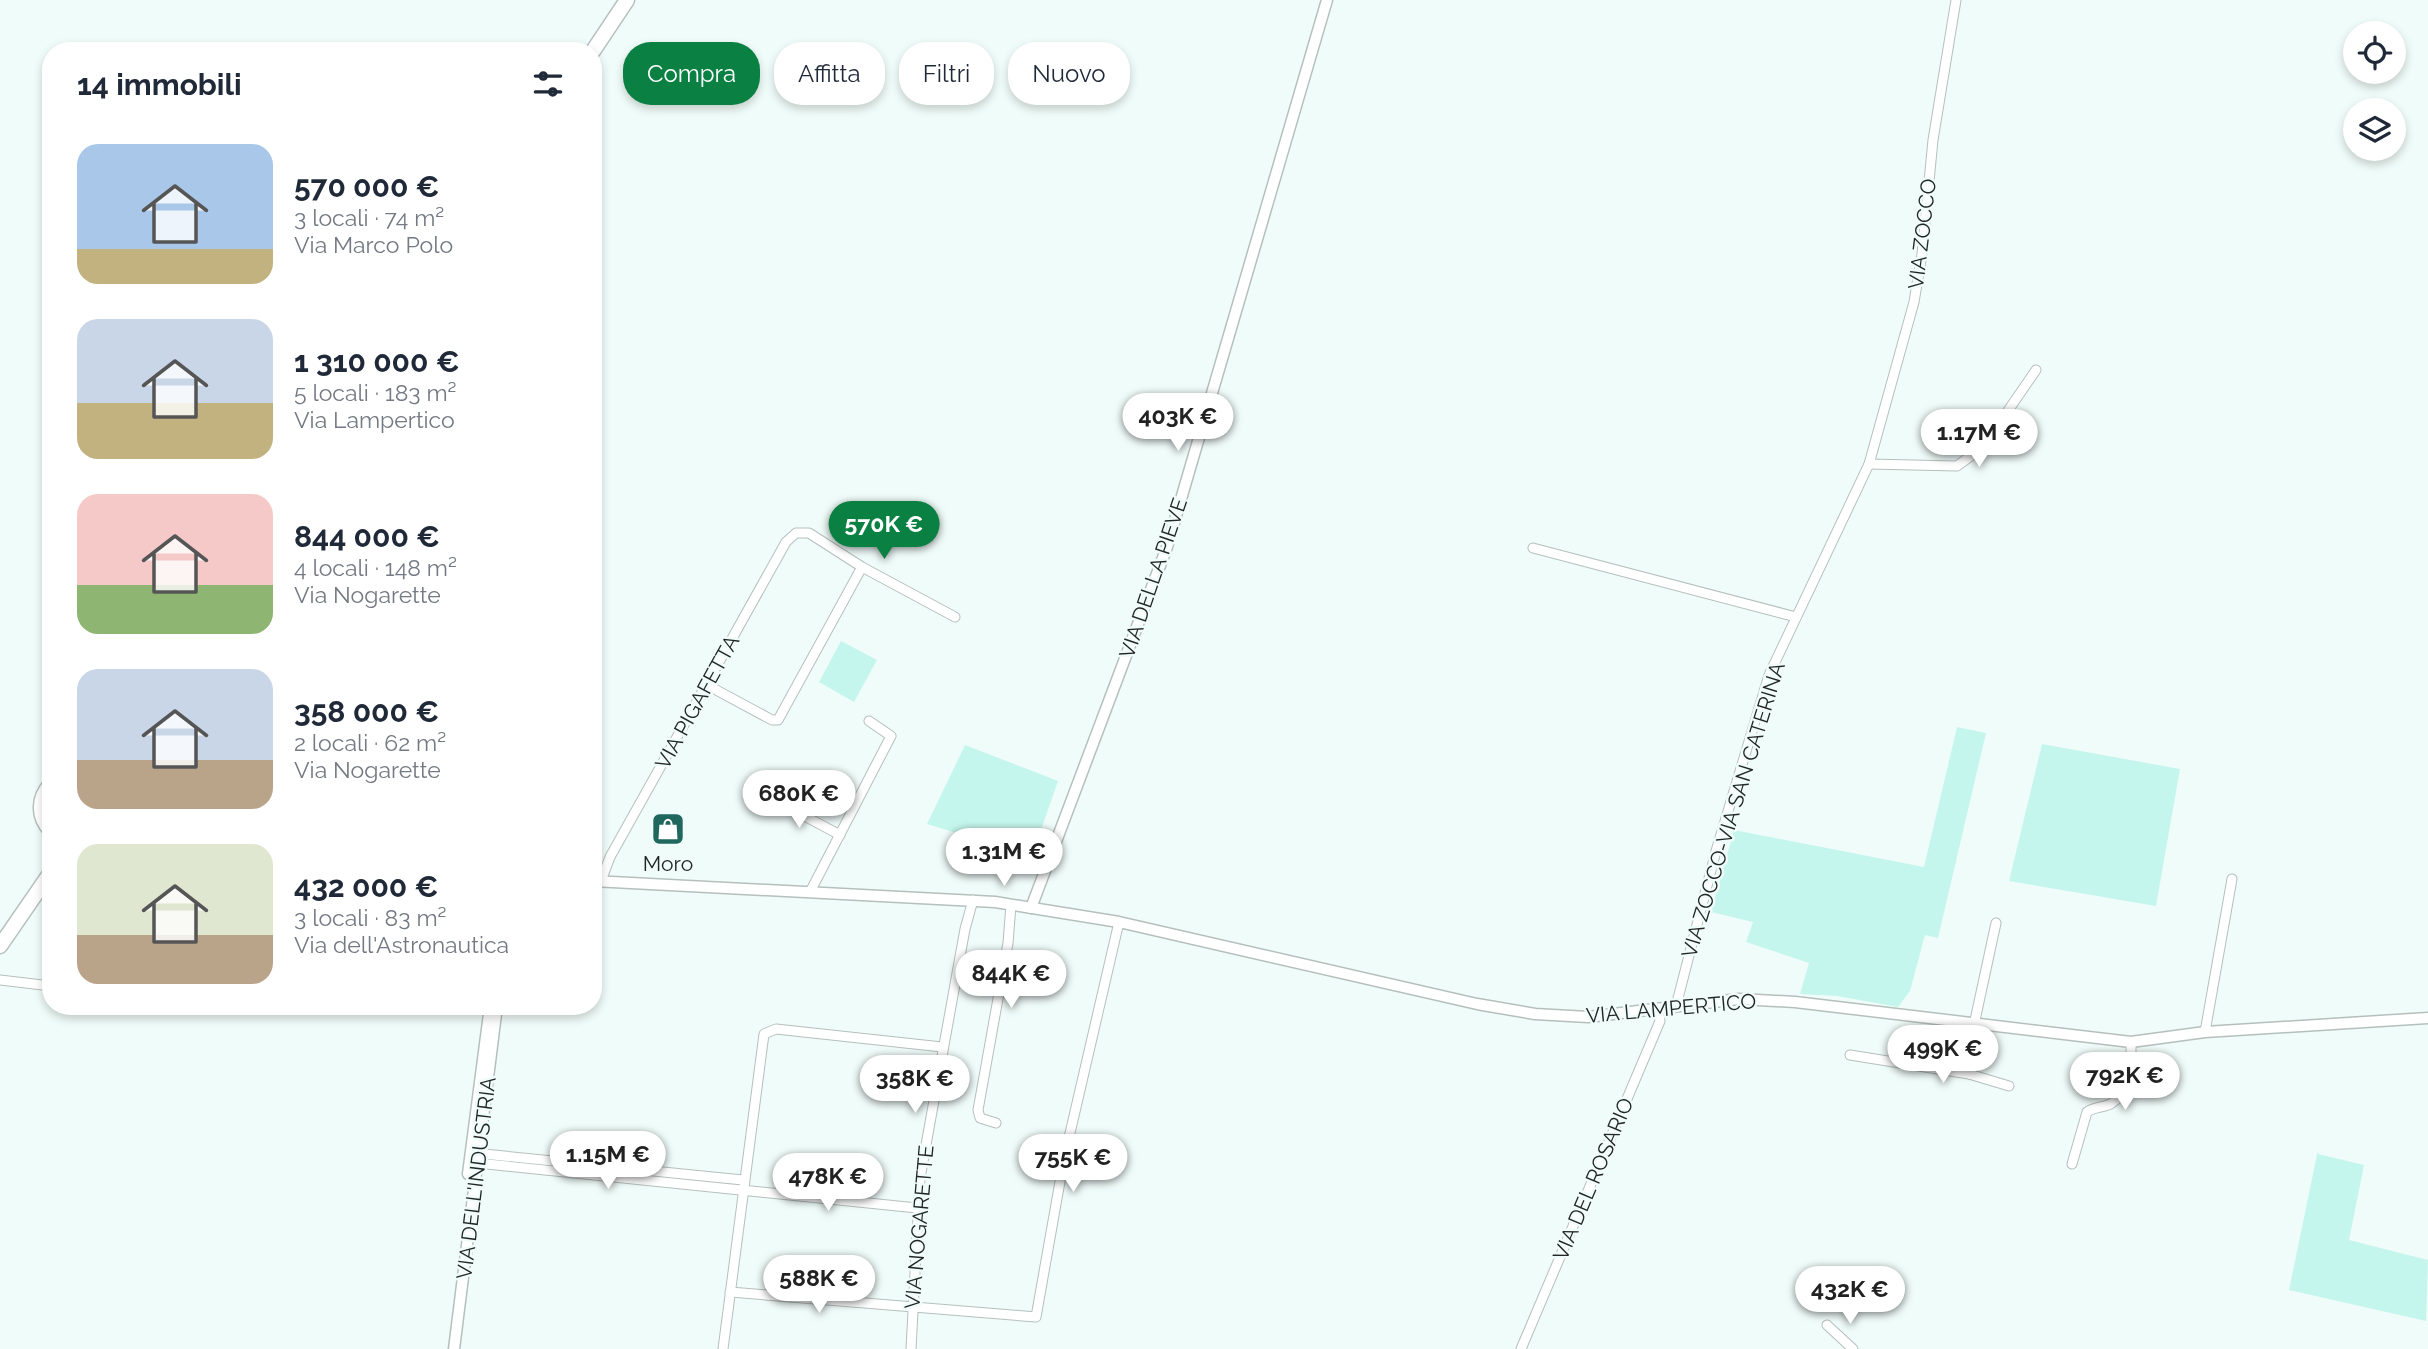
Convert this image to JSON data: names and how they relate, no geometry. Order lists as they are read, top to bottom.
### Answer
{
  "streets": {
    "street": [
      "VIA ZOCCO",
      "VIA DELLA PIEVE",
      "VIA PIGAFETTA",
      "VIA ZOCCO-VIA SAN CATERINA",
      "VIA LAMPERTICO",
      "VIA DELL'INDUSTRIA",
      "VIA DEL ROSARIO",
      "VIA NOGARETTE"
    ]
  },
  "crossings": [
    ["VIA ZOCCO", "VIA ZOCCO-VIA SAN CATERINA"],
    ["VIA DELLA PIEVE", "VIA LAMPERTICO"],
    ["VIA ZOCCO-VIA SAN CATERINA", "VIA LAMPERTICO"],
    ["VIA LAMPERTICO", "VIA DEL ROSARIO"],
    ["VIA LAMPERTICO", "VIA NOGARETTE"]
  ],
  "places": {
    "shop": ["Moro"]
  },
  "page": {
    "chip": [
      "Compra",
      "Affitta",
      "Filtri",
      "Nuovo"
    ],
    "heading": "14 immobili",
    "list": [
      {
        "name": "570 000 €",
        "note": "3 locali · 74 m² · Via Marco Polo"
      },
      {
        "name": "1 310 000 €",
        "note": "5 locali · 183 m² · Via Lampertico"
      },
      {
        "name": "844 000 €",
        "note": "4 locali · 148 m² · Via Nogarette"
      },
      {
        "name": "358 000 €",
        "note": "2 locali · 62 m² · Via Nogarette"
      },
      {
        "name": "432 000 €",
        "note": "3 locali · 83 m² · Via dell'Astronautica"
      }
    ],
    "price": [
      "403K €",
      "1.17M €",
      "570K €",
      "680K €",
      "1.31M €",
      "844K €",
      "499K €",
      "792K €",
      "358K €",
      "1.15M €",
      "755K €",
      "478K €",
      "588K €",
      "432K €"
    ]
  }
}
